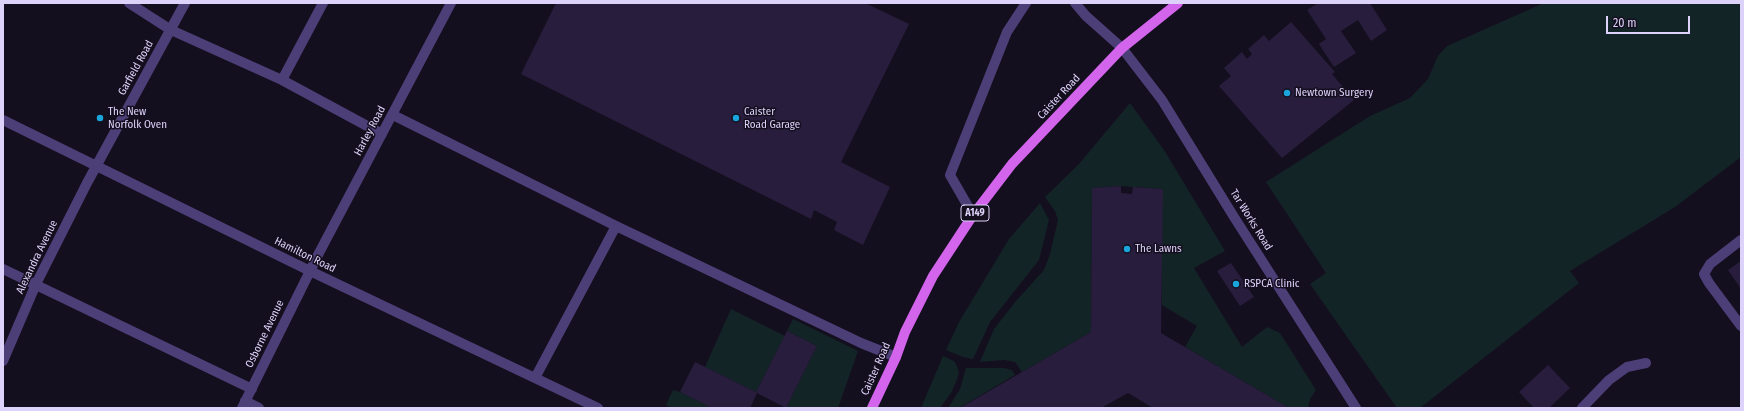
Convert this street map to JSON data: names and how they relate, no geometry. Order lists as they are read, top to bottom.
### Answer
{
  "streets": {
    "main road": ["Caister Road", "A149"],
    "street": [
      "Garfield Road",
      "Harley Road",
      "Tar Works Road",
      "Hamilton Road",
      "Alexandra Avenue",
      "Osborne Avenue"
    ]
  },
  "crossings": [
    ["Garfield Road", "Hamilton Road"],
    ["Garfield Road", "Alexandra Avenue"],
    ["Caister Road", "A149"],
    ["Caister Road", "Tar Works Road"],
    ["Harley Road", "Hamilton Road"],
    ["Harley Road", "Osborne Avenue"],
    ["A149", "Tar Works Road"],
    ["Hamilton Road", "Alexandra Avenue"],
    ["Hamilton Road", "Osborne Avenue"]
  ],
  "places": [
    "Newtown Surgery",
    "The New Norfolk Oven",
    "Caister Road Garage",
    "The Lawns",
    "RSPCA Clinic"
  ],
  "scale_bar": "20 m"
}
